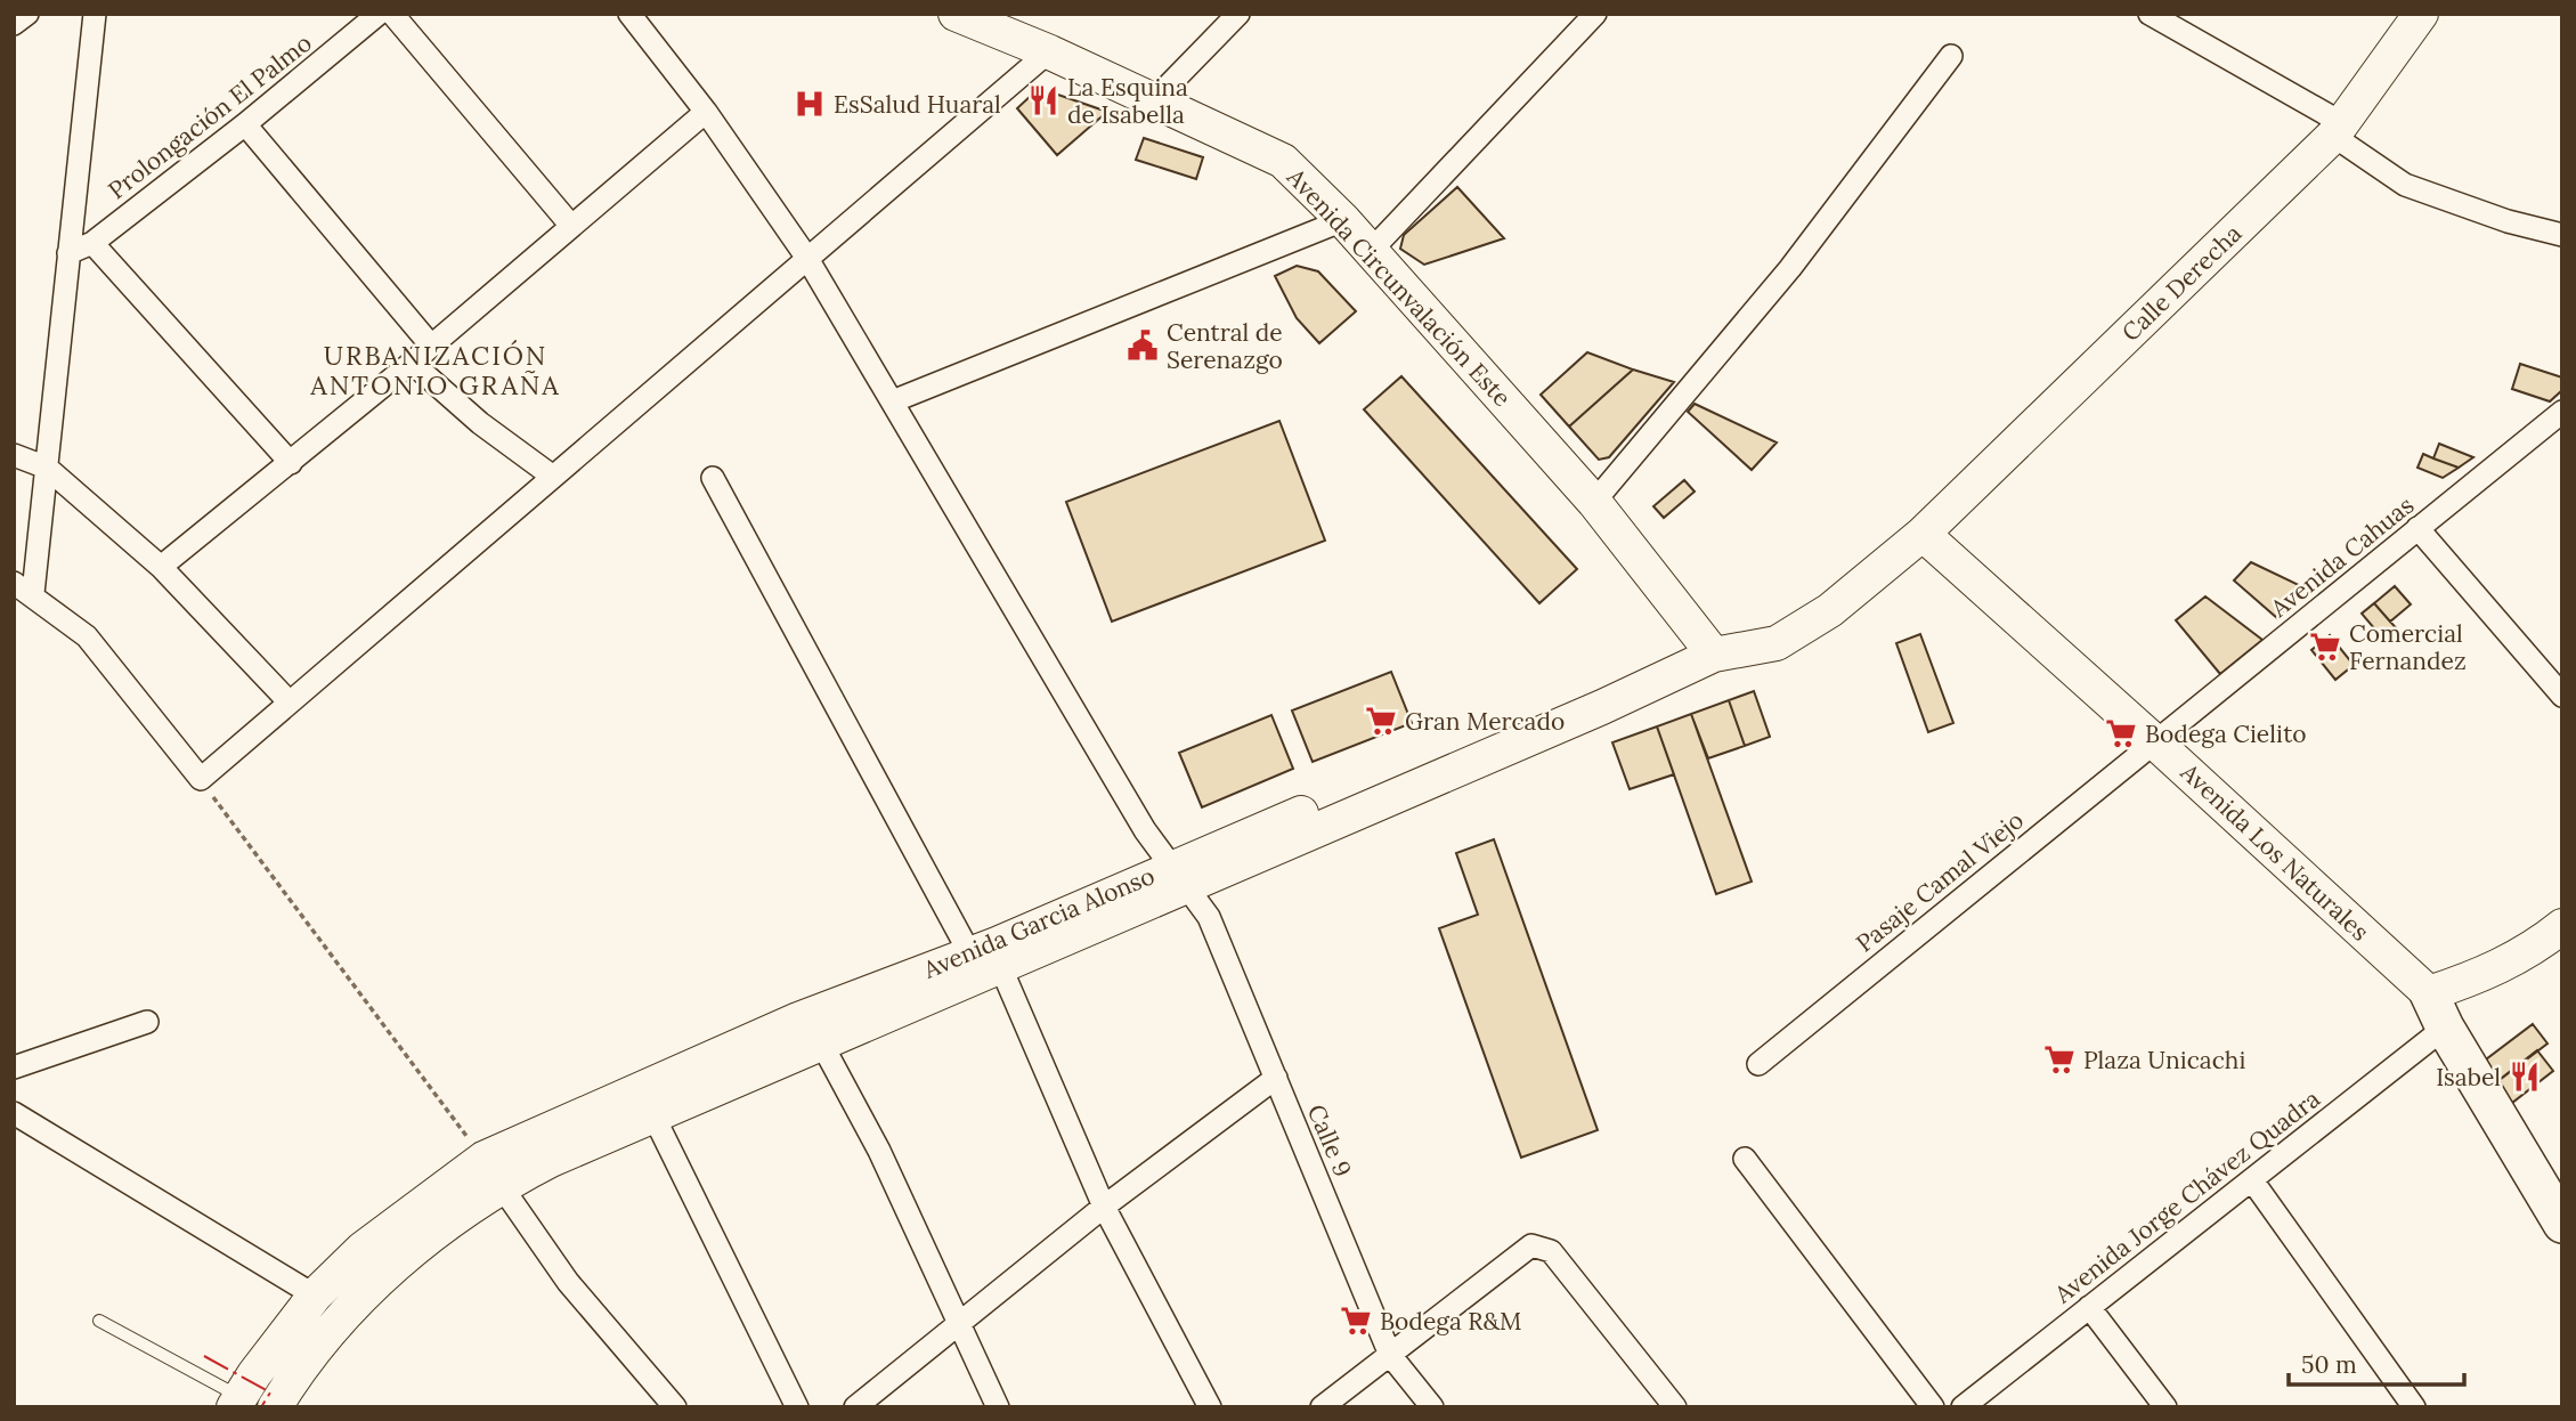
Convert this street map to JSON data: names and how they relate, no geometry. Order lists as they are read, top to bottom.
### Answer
{
  "streets": {
    "highway": ["Avenida Los Naturales"],
    "main road": ["Calle Derecha", "Avenida Circunvalación Este", "Avenida Garcia Alonso"],
    "street": [
      "Prolongación El Palmo",
      "Avenida Cahuas",
      "Pasaje Camal Viejo",
      "Calle 9",
      "Avenida Jorge Chávez Quadra"
    ]
  },
  "crossings": [
    ["Calle Derecha", "Avenida Los Naturales"],
    ["Calle Derecha", "Avenida Garcia Alonso"],
    ["Avenida Circunvalación Este", "Avenida Garcia Alonso"],
    ["Avenida Cahuas", "Avenida Los Naturales"],
    ["Avenida Cahuas", "Pasaje Camal Viejo"],
    ["Avenida Los Naturales", "Pasaje Camal Viejo"],
    ["Avenida Los Naturales", "Avenida Garcia Alonso"],
    ["Avenida Los Naturales", "Avenida Jorge Chávez Quadra"],
    ["Avenida Garcia Alonso", "Calle 9"]
  ],
  "districts": ["URBANIZACIÓN ANTONIO GRAÑA"],
  "places": {
    "restaurant": ["La Esquina de Isabella", "Isabel"],
    "hospital": ["EsSalud Huaral"],
    "public building": ["Central de Serenazgo"],
    "supermarket": [
      "Comercial Fernandez",
      "Gran Mercado",
      "Bodega Cielito",
      "Plaza Unicachi",
      "Bodega R&M"
    ]
  },
  "scale_bar": "50 m"
}
